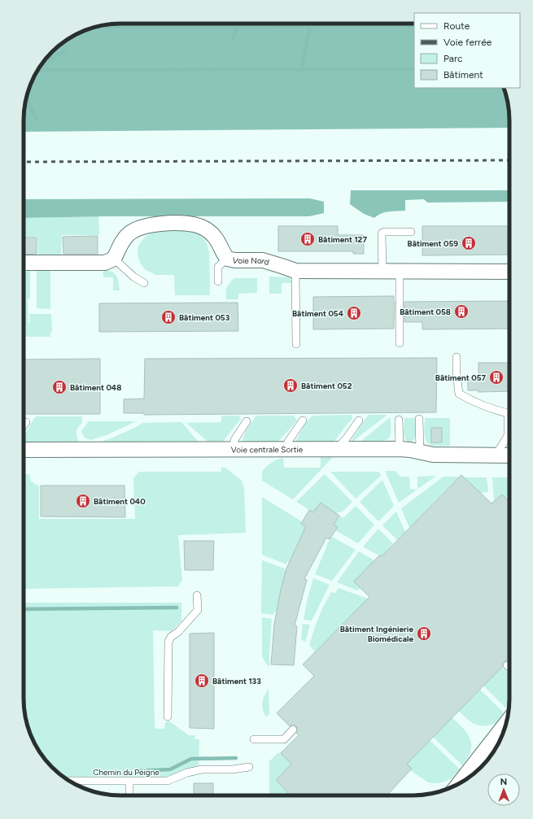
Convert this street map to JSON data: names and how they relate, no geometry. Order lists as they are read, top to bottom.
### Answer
{
  "streets": {
    "street": ["Voie Nord", "Voie centrale Sortie"],
    "lane": ["Chemin du Peigne"]
  },
  "places": {
    "building": [
      "Bâtiment 127",
      "Bâtiment 059",
      "Bâtiment 058",
      "Bâtiment 054",
      "Bâtiment 053",
      "Bâtiment 057",
      "Bâtiment 052",
      "Bâtiment 048",
      "Bâtiment 040",
      "Bâtiment Ingénierie Biomédicale",
      "Bâtiment 133"
    ]
  },
  "legend": [
    "Route",
    "Voie ferrée",
    "Parc",
    "Bâtiment"
  ],
  "north": "top"
}
